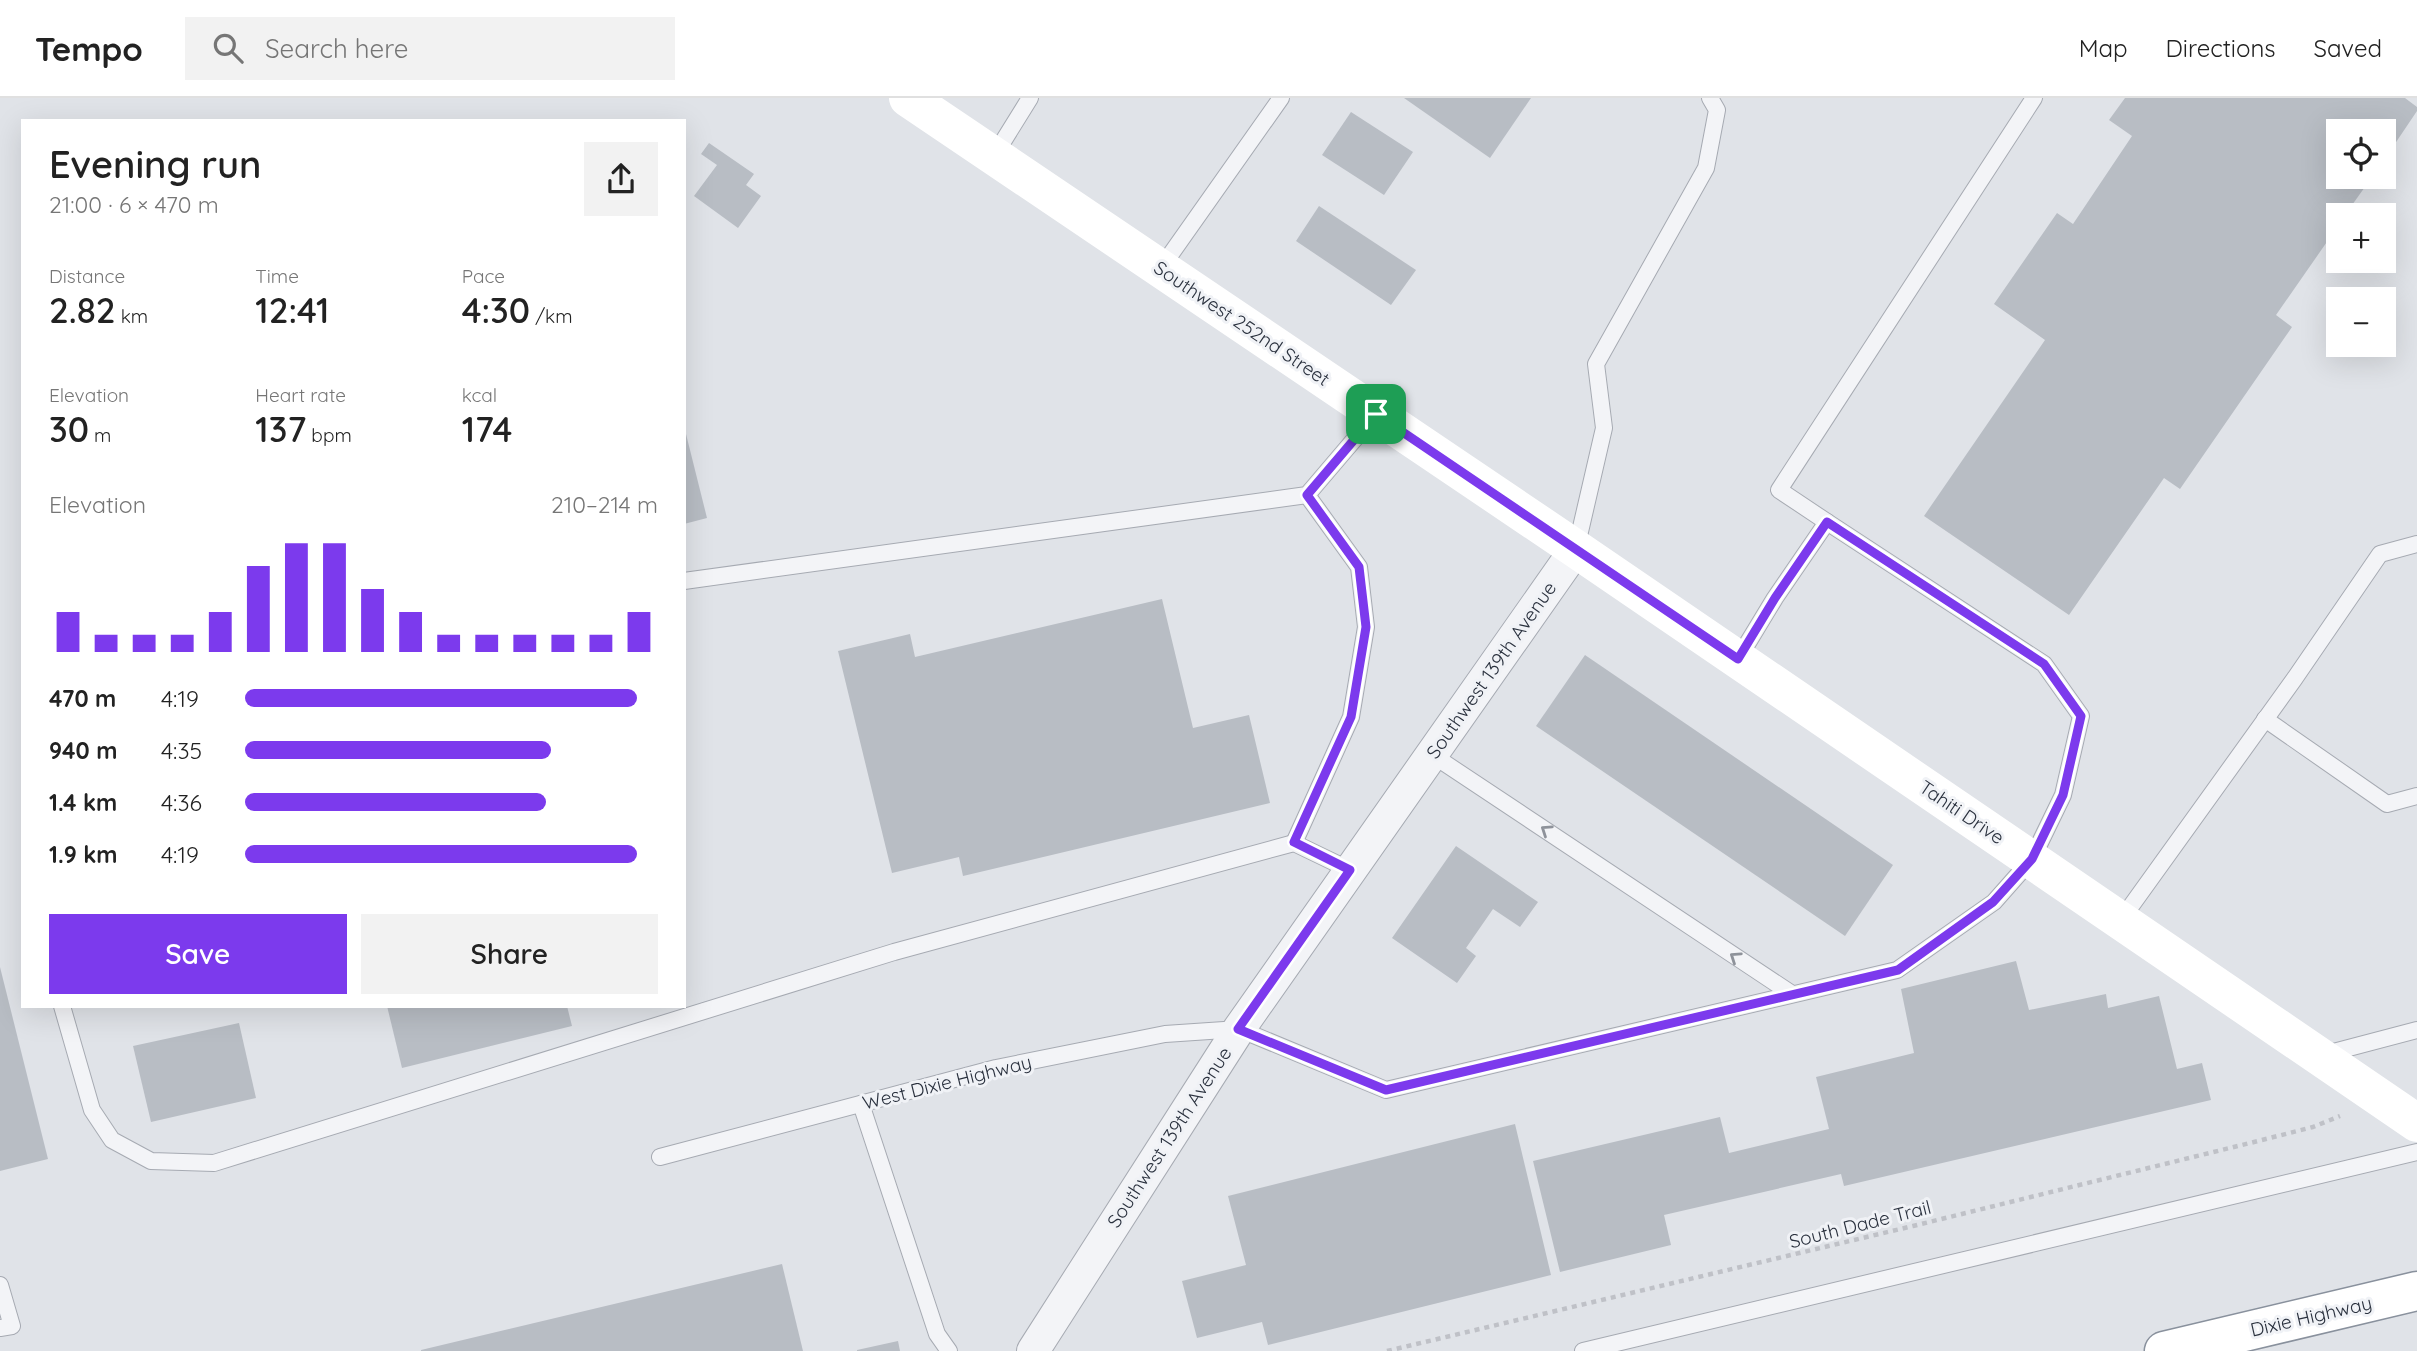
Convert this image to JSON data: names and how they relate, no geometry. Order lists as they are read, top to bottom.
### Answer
{
  "streets": {
    "main road": ["Southwest 252nd Street", "Tahiti Drive", "Dixie Highway"],
    "street": ["Southwest 139th Avenue"],
    "lane": ["West Dixie Highway"],
    "path": ["South Dade Trail"]
  },
  "crossings": [
    ["Southwest 252nd Street", "Southwest 139th Avenue"],
    ["Southwest 252nd Street", "Tahiti Drive"],
    ["Southwest 139th Avenue", "Tahiti Drive"],
    ["Southwest 139th Avenue", "West Dixie Highway"]
  ],
  "page": {
    "header": "Tempo",
    "search": "Search here",
    "nav": ["Map", "Directions", "Saved"],
    "map_buttons": ["+", "−"],
    "heading": ["Evening run", "21:00 · 6 × 470 m"],
    "stats": [
      ["Distance", "2.82 km"],
      ["Time", "12:41"],
      ["Pace", "4:30 /km"],
      ["Elevation", "30 m"],
      ["Heart rate", "137 bpm"],
      ["kcal", "174"]
    ],
    "chart": ["Elevation", "210–214 m"],
    "list": [
      {
        "name": "470 m",
        "note": "4:19"
      },
      {
        "name": "940 m",
        "note": "4:35"
      },
      {
        "name": "1.4 km",
        "note": "4:36"
      },
      {
        "name": "1.9 km",
        "note": "4:19"
      }
    ],
    "buttons": ["Save", "Share"]
  }
}
